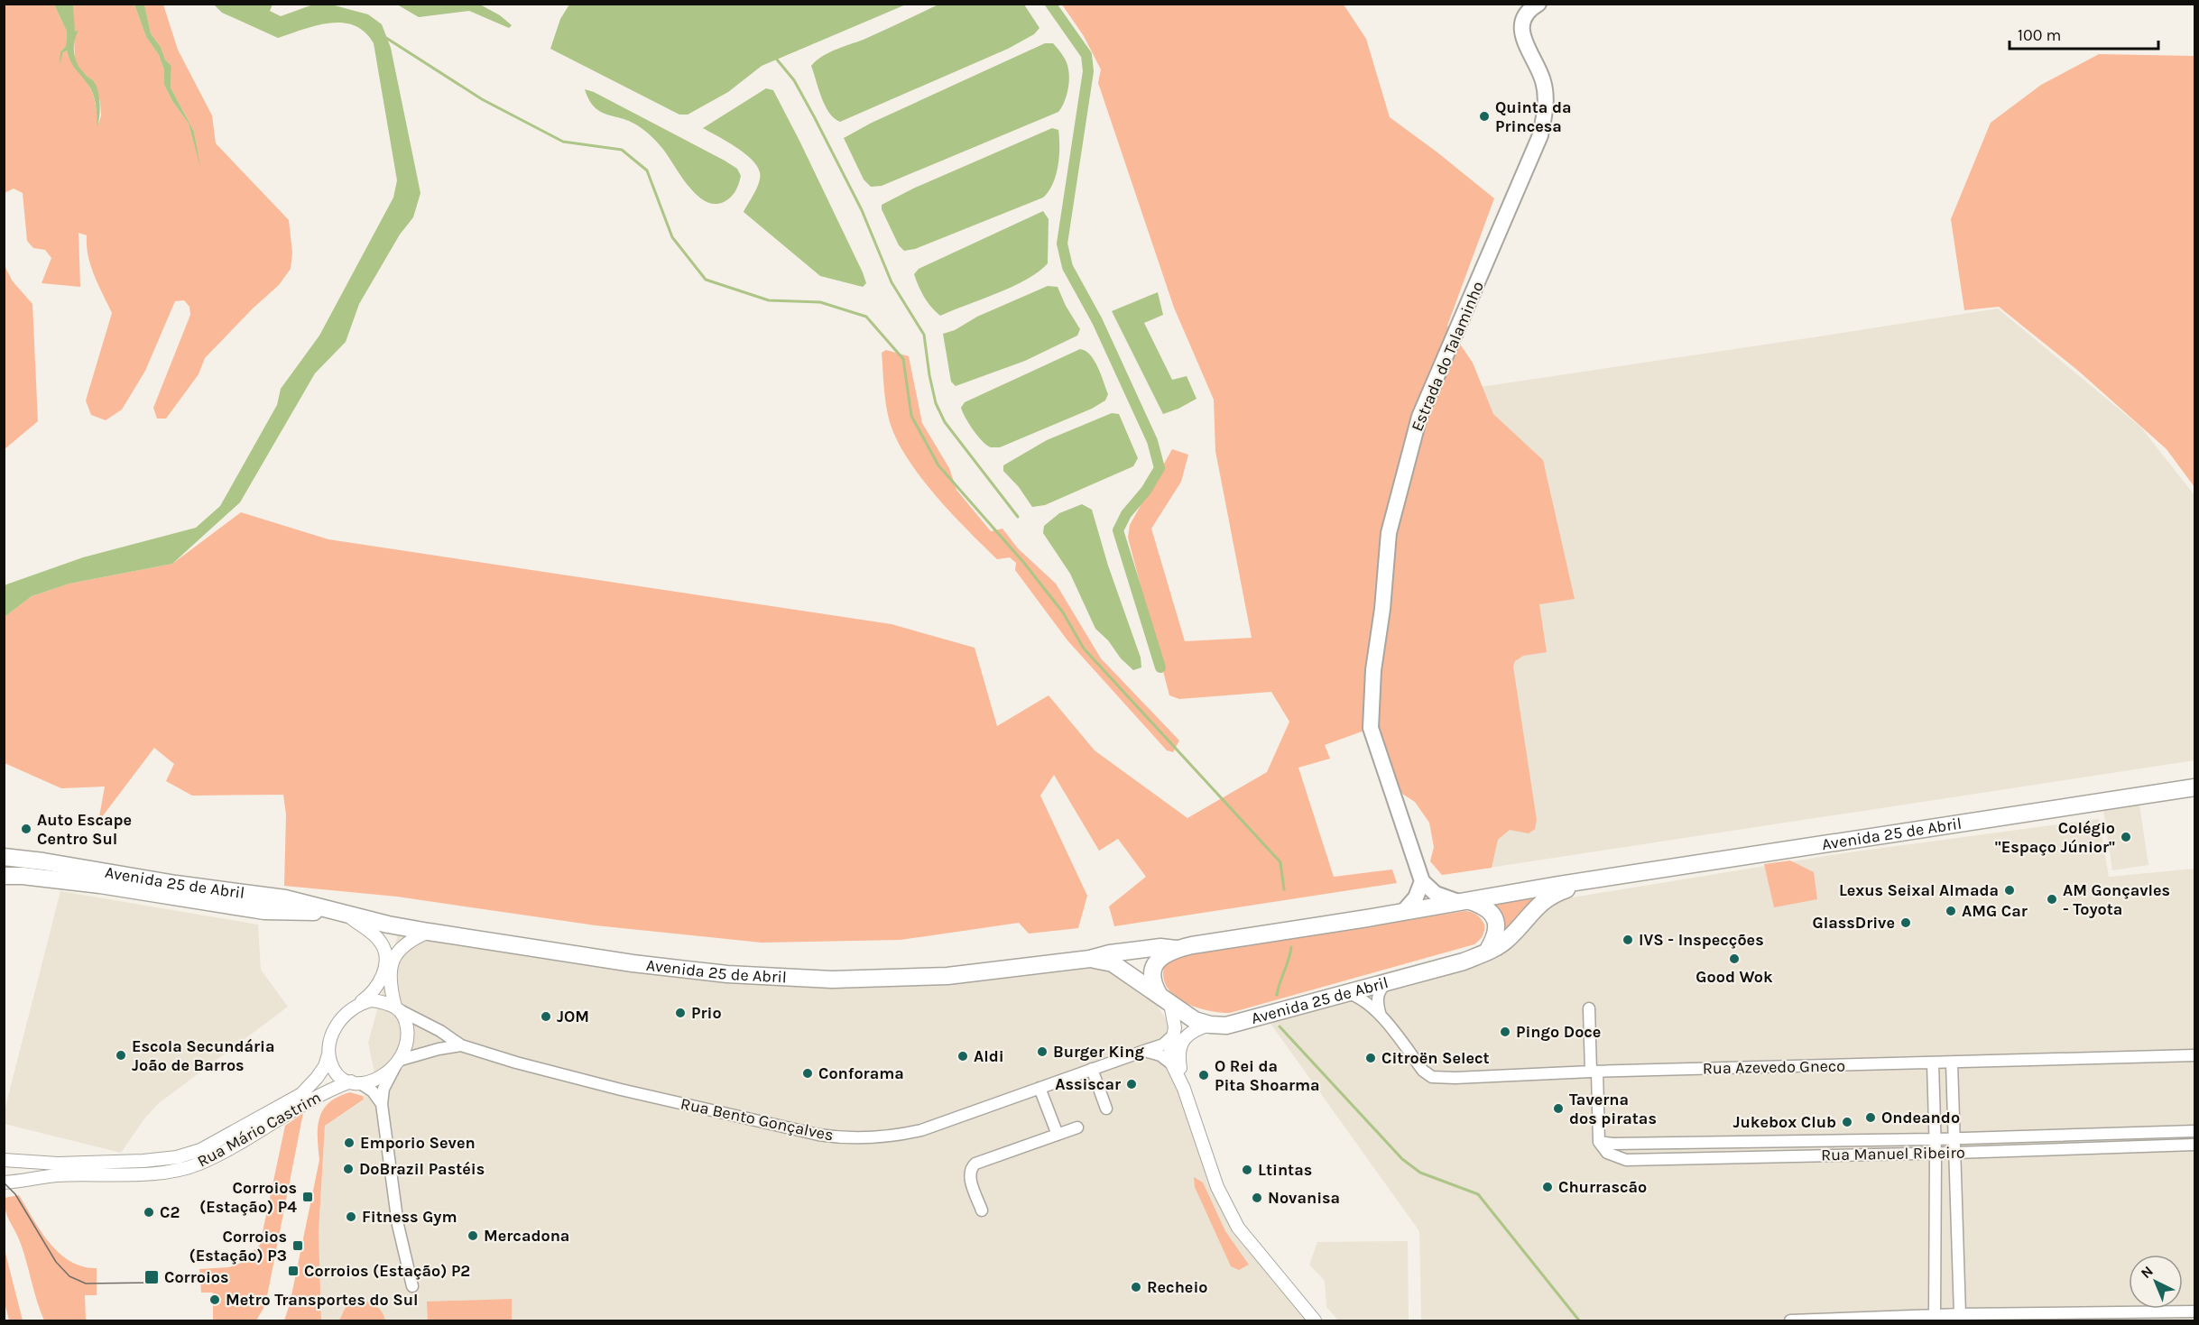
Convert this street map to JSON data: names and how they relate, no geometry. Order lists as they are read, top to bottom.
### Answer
{
  "streets": {
    "main road": ["Estrada do Talaminho", "Avenida 25 de Abril"],
    "street": [
      "Rua Azevedo Gneco",
      "Rua Bento Gonçalves",
      "Rua Mário Castrim",
      "Rua Manuel Ribeiro"
    ]
  },
  "crossings": [
    ["Avenida 25 de Abril", "Rua Azevedo Gneco"],
    ["Rua Bento Gonçalves", "Rua Mário Castrim"]
  ],
  "places": {
    "other": [
      "Quinta da Princesa",
      "Auto Escape Centro Sul",
      "Colégio \"Espaço Júnior\"",
      "Lexus Seixal Almada",
      "AM Gonçavles - Toyota",
      "AMG Car",
      "GlassDrive",
      "IVS - Inspecções",
      "Good Wok",
      "Prio",
      "JOM",
      "Pingo Doce",
      "Burger King",
      "Escola Secundária João de Barros",
      "Aldi",
      "Citroën Select",
      "Conforama",
      "O Rei da Pita Shoarma",
      "Assiscar",
      "Taverna dos piratas",
      "Ondeando",
      "Jukebox Club",
      "Emporio Seven",
      "DoBrazil Pastéis",
      "Ltintas",
      "Churrascão",
      "Novanisa",
      "C2",
      "Fitness Gym",
      "Mercadona",
      "Recheio",
      "Metro Transportes do Sul"
    ],
    "transit": [
      "Corroios (Estação) P4",
      "Corroios (Estação) P3",
      "Corroios (Estação) P2",
      "Corroios"
    ]
  },
  "scale_bar": "100 m",
  "north": "top left"
}
